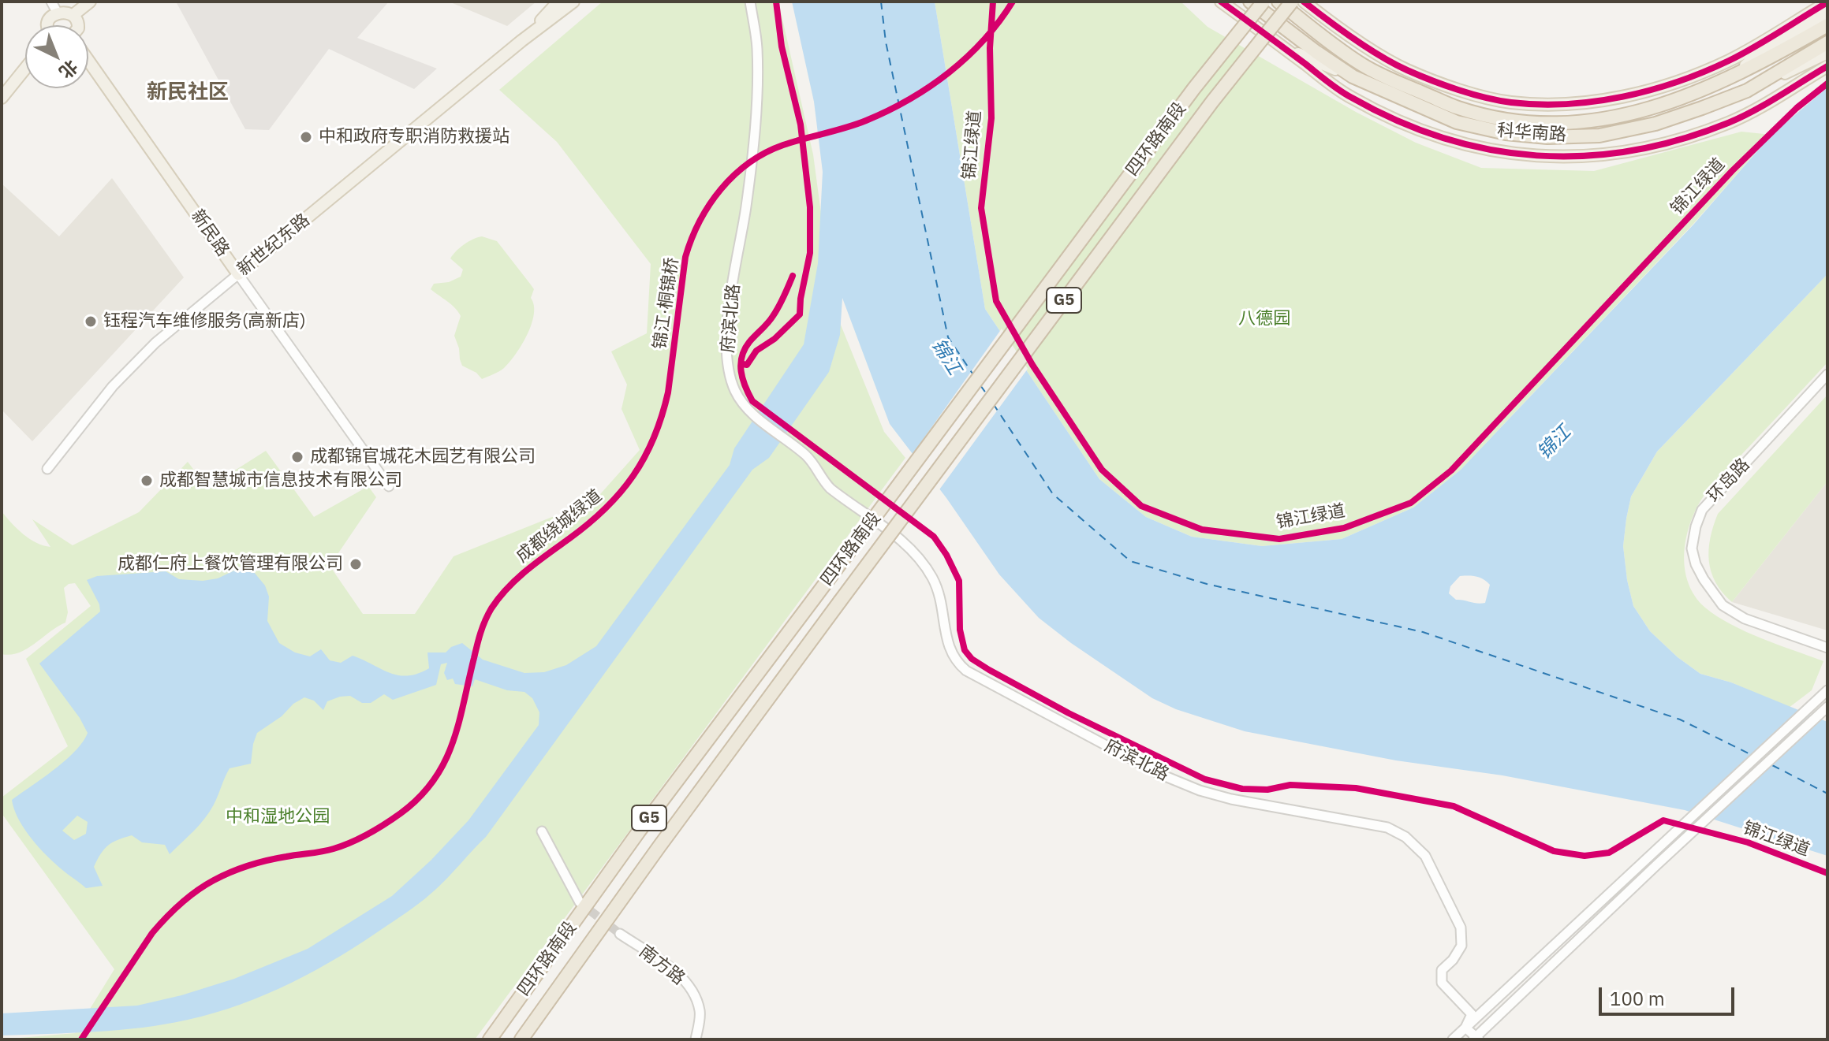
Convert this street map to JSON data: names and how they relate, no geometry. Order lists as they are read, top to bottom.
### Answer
{
  "streets": {
    "highway": ["科华南路", "四环路南段", "G5"],
    "main road": ["新民路", "新世纪东路"],
    "street": ["府滨北路", "环岛路", "南方路"],
    "cycle path": ["锦江绿道", "锦江·桐锦桥"]
  },
  "crossings": [
    ["新民路", "新世纪东路"]
  ],
  "districts": ["新民社区"],
  "water": ["锦江"],
  "parks": ["八德园", "中和湿地公园"],
  "places": [
    "中和政府专职消防救援站",
    "钰程汽车维修服务(高新店)",
    "成都锦官城花木园艺有限公司",
    "成都智慧城市信息技术有限公司",
    "成都仁府上餐饮管理有限公司"
  ],
  "scale_bar": "100 m",
  "north": "bottom right"
}
